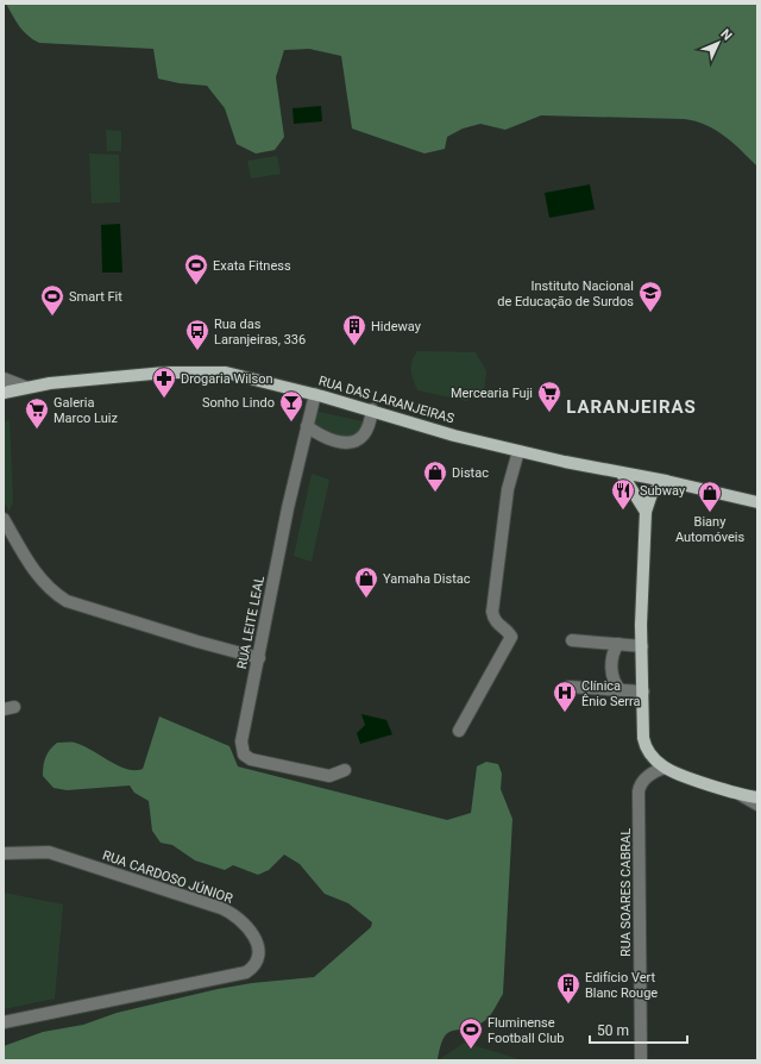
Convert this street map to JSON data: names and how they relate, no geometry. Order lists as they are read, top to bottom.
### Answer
{
  "streets": {
    "main road": ["RUA DAS LARANJEIRAS"],
    "street": ["RUA LEITE LEAL", "RUA CARDOSO JÚNIOR", "RUA SOARES CABRAL"]
  },
  "crossings": [
    ["RUA DAS LARANJEIRAS", "RUA LEITE LEAL"]
  ],
  "districts": ["LARANJEIRAS"],
  "places": {
    "sports": ["Exata Fitness", "Smart Fit", "Fluminense Football Club"],
    "school or university": ["Instituto Nacional de Educação de Surdos"],
    "building": ["Hideway", "Edifício Vert Blanc Rouge"],
    "bus stop": ["Rua das Laranjeiras, 336"],
    "pharmacy": ["Drogaria Wilson"],
    "supermarket": ["Mercearia Fuji", "Galeria Marco Luiz"],
    "bar": ["Sonho Lindo"],
    "shop": ["Distac", "Biany Automóveis", "Yamaha Distac"],
    "restaurant": ["Subway"],
    "hospital": ["Clínica Ênio Serra"]
  },
  "scale_bar": "50 m",
  "north": "top right"
}
